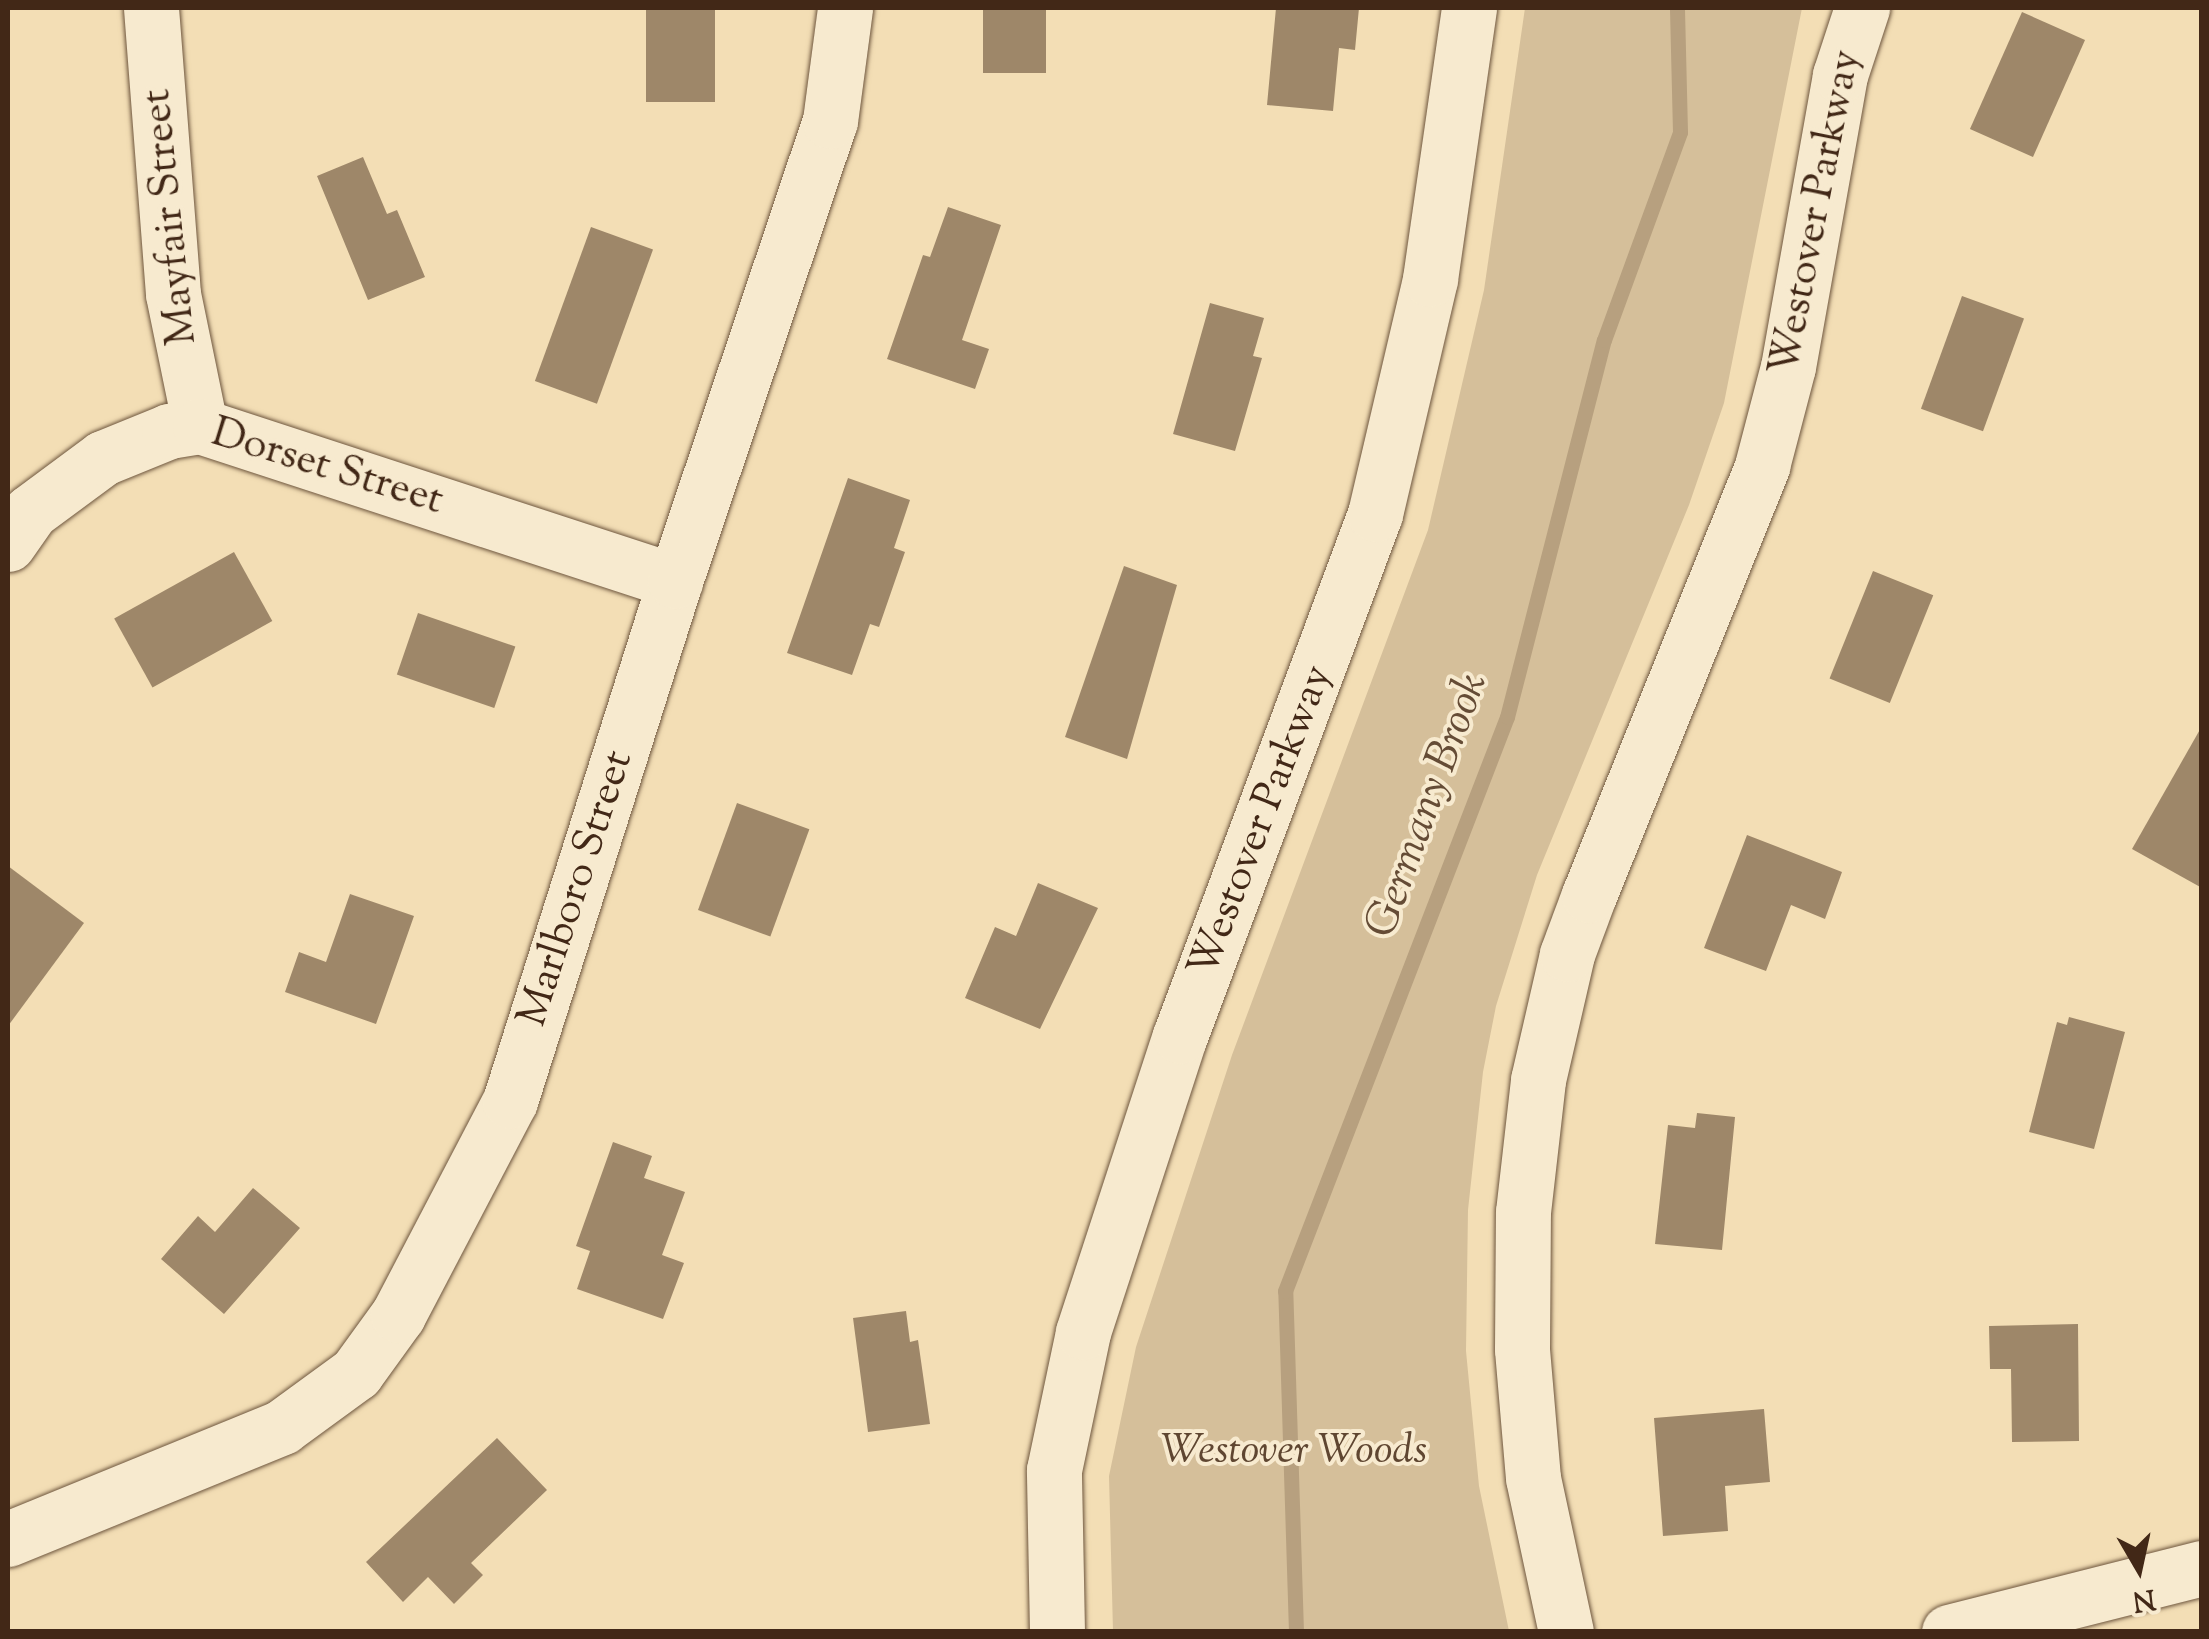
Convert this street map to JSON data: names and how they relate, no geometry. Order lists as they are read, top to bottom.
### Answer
{
  "streets": {
    "street": [
      "Westover Parkway",
      "Mayfair Street",
      "Dorset Street",
      "Marlboro Street"
    ]
  },
  "crossings": [
    ["Mayfair Street", "Dorset Street"],
    ["Dorset Street", "Marlboro Street"]
  ],
  "water": ["Germany Brook"],
  "parks": ["Westover Woods"],
  "north": "bottom"
}
